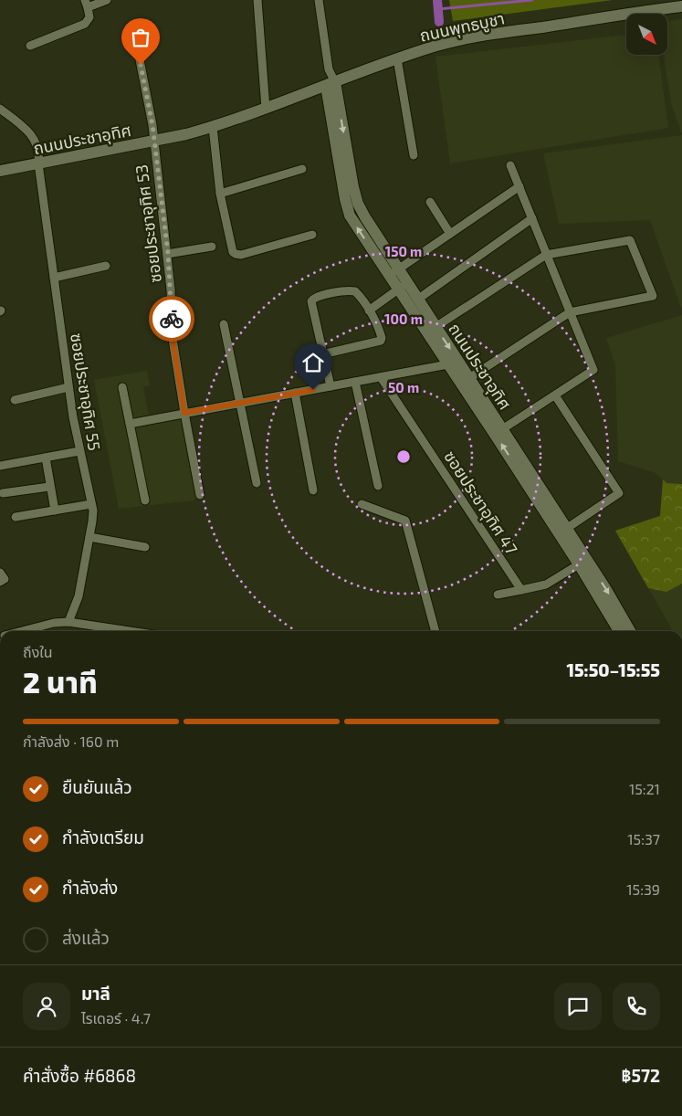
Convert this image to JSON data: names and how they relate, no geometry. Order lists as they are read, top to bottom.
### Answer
{
  "streets": {
    "main road": ["ถนนพุทธบูชา", "ถนนประชาอุทิศ"],
    "street": ["ซอยประชาอุทิศ 53", "ซอยประชาอุทิศ 55", "ซอยประชาอุทิศ 47"]
  },
  "crossings": [
    ["ถนนพุทธบูชา", "ถนนประชาอุทิศ"],
    ["ถนนประชาอุทิศ", "ซอยประชาอุทิศ 53"],
    ["ถนนประชาอุทิศ", "ซอยประชาอุทิศ 55"]
  ],
  "north": "bottom right",
  "page": {
    "heading": ["2 นาที", "ถึงใน", "15:50–15:55"],
    "panel": [
      "มาลี",
      "ไรเดอร์ · 4.7",
      "คำสั่งซื้อ #6868",
      "฿572"
    ],
    "bar": "กำลังส่ง · 160 m",
    "list": [
      ["ยืนยันแล้ว", "15:21"],
      ["กำลังเตรียม", "15:37"],
      ["กำลังส่ง", "15:39"],
      "ส่งแล้ว"
    ]
  },
  "rings": ["150 m", "100 m", "50 m"]
}
